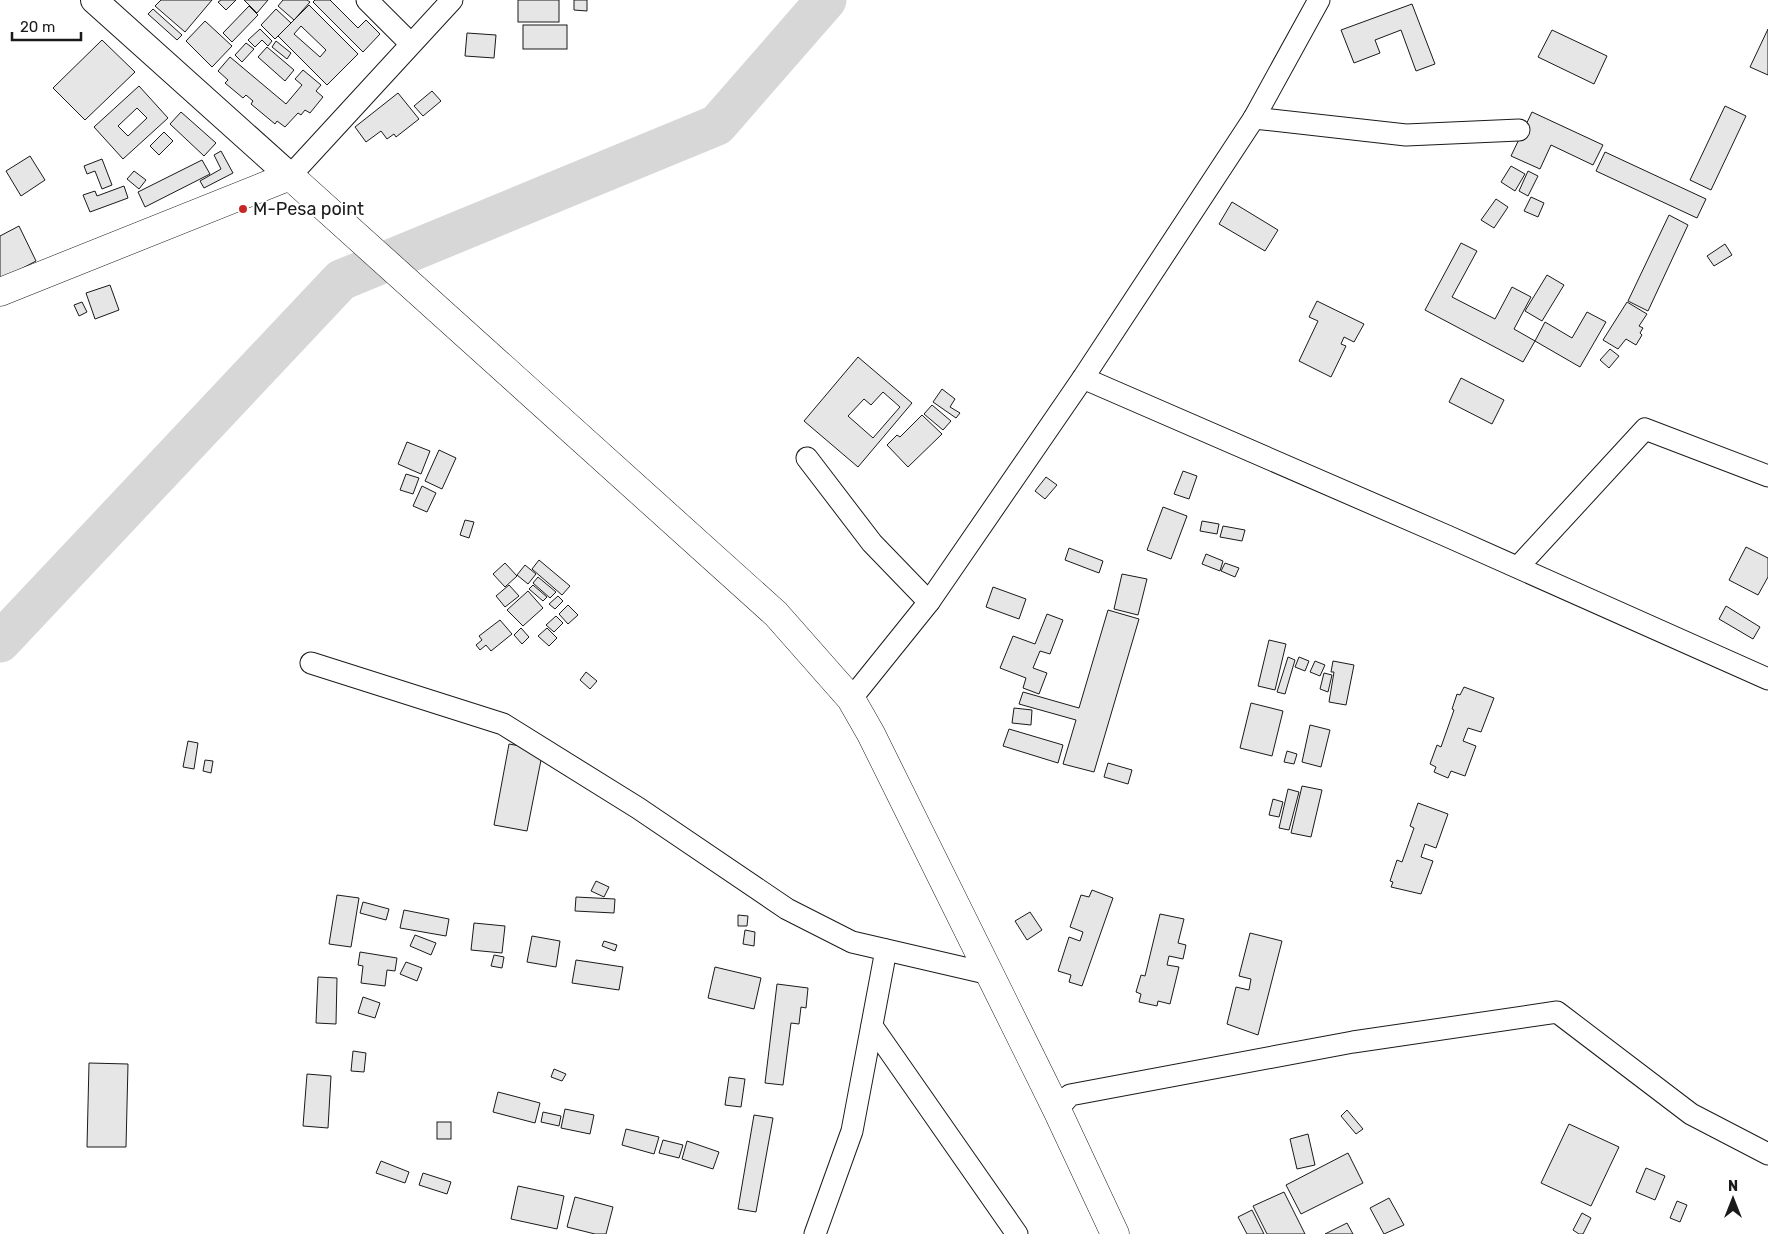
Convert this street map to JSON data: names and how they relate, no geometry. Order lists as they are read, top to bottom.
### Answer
{
  "places": ["M-Pesa point"],
  "scale_bar": "20 m",
  "north": "top"
}
